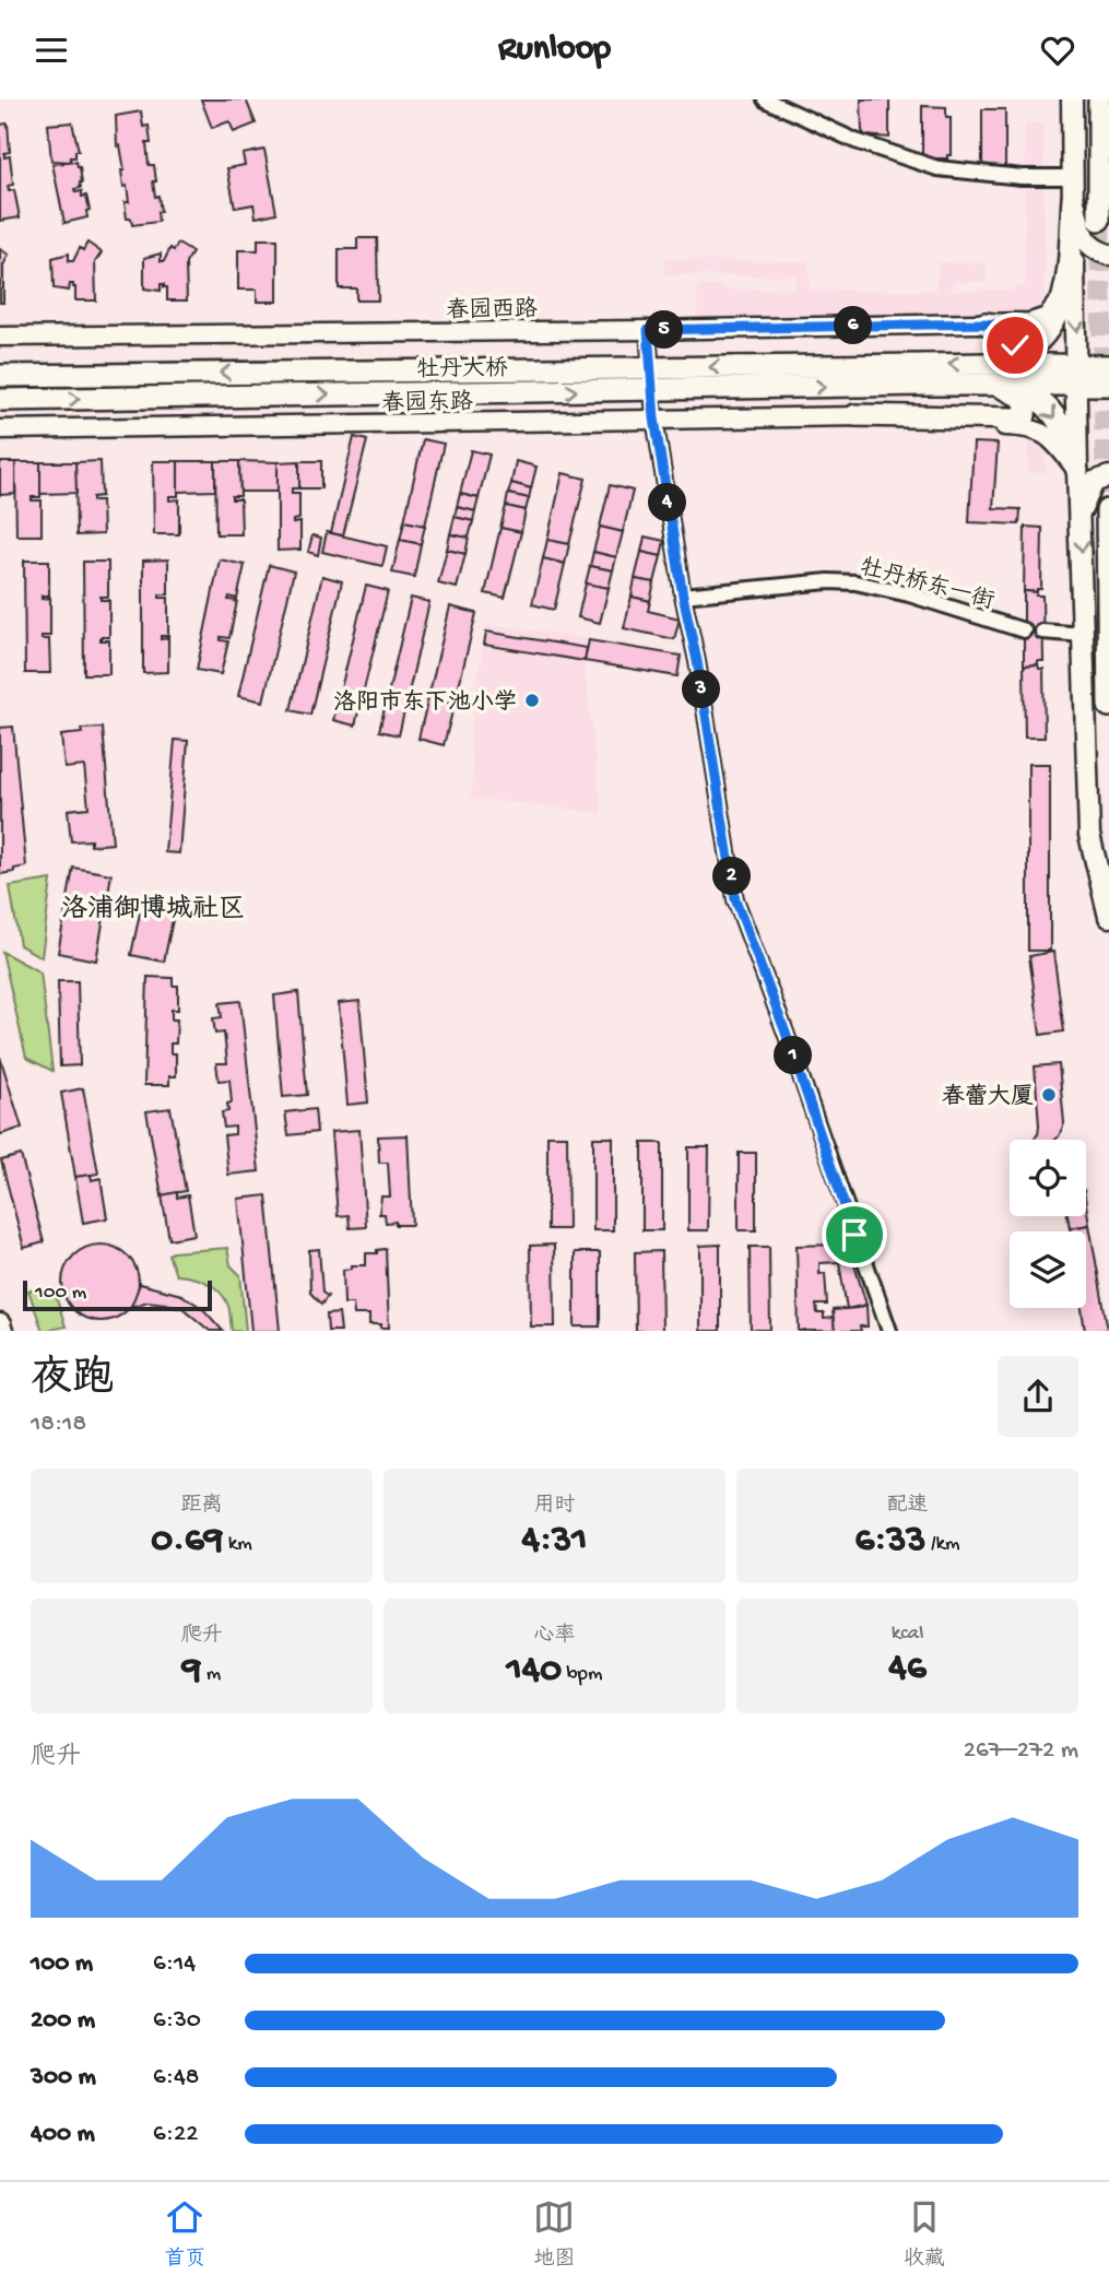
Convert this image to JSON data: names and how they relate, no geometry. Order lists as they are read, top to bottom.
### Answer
{
  "streets": {
    "main road": ["牡丹大桥"],
    "street": ["春园西路", "春园东路", "牡丹桥东一街"]
  },
  "districts": ["洛浦御博城社区"],
  "places": ["洛阳市东下池小学", "春蕾大厦"],
  "scale_bar": "100 m",
  "page": {
    "header": "Runloop",
    "pins": [
      "6",
      "5",
      "4",
      "3",
      "2",
      "1"
    ],
    "scale": "100 m",
    "heading": ["夜跑", "18:18"],
    "stats": [
      ["距离", "0.69 km"],
      ["用时", "4:31"],
      ["配速", "6:33 /km"],
      ["爬升", "9 m"],
      ["心率", "140 bpm"],
      ["kcal", "46"]
    ],
    "chart": ["爬升", "267–272 m"],
    "list": [
      {
        "name": "100 m",
        "note": "6:14"
      },
      {
        "name": "200 m",
        "note": "6:30"
      },
      {
        "name": "300 m",
        "note": "6:48"
      },
      {
        "name": "400 m",
        "note": "6:22"
      }
    ],
    "tabs": ["首页", "地图", "收藏"]
  }
}
